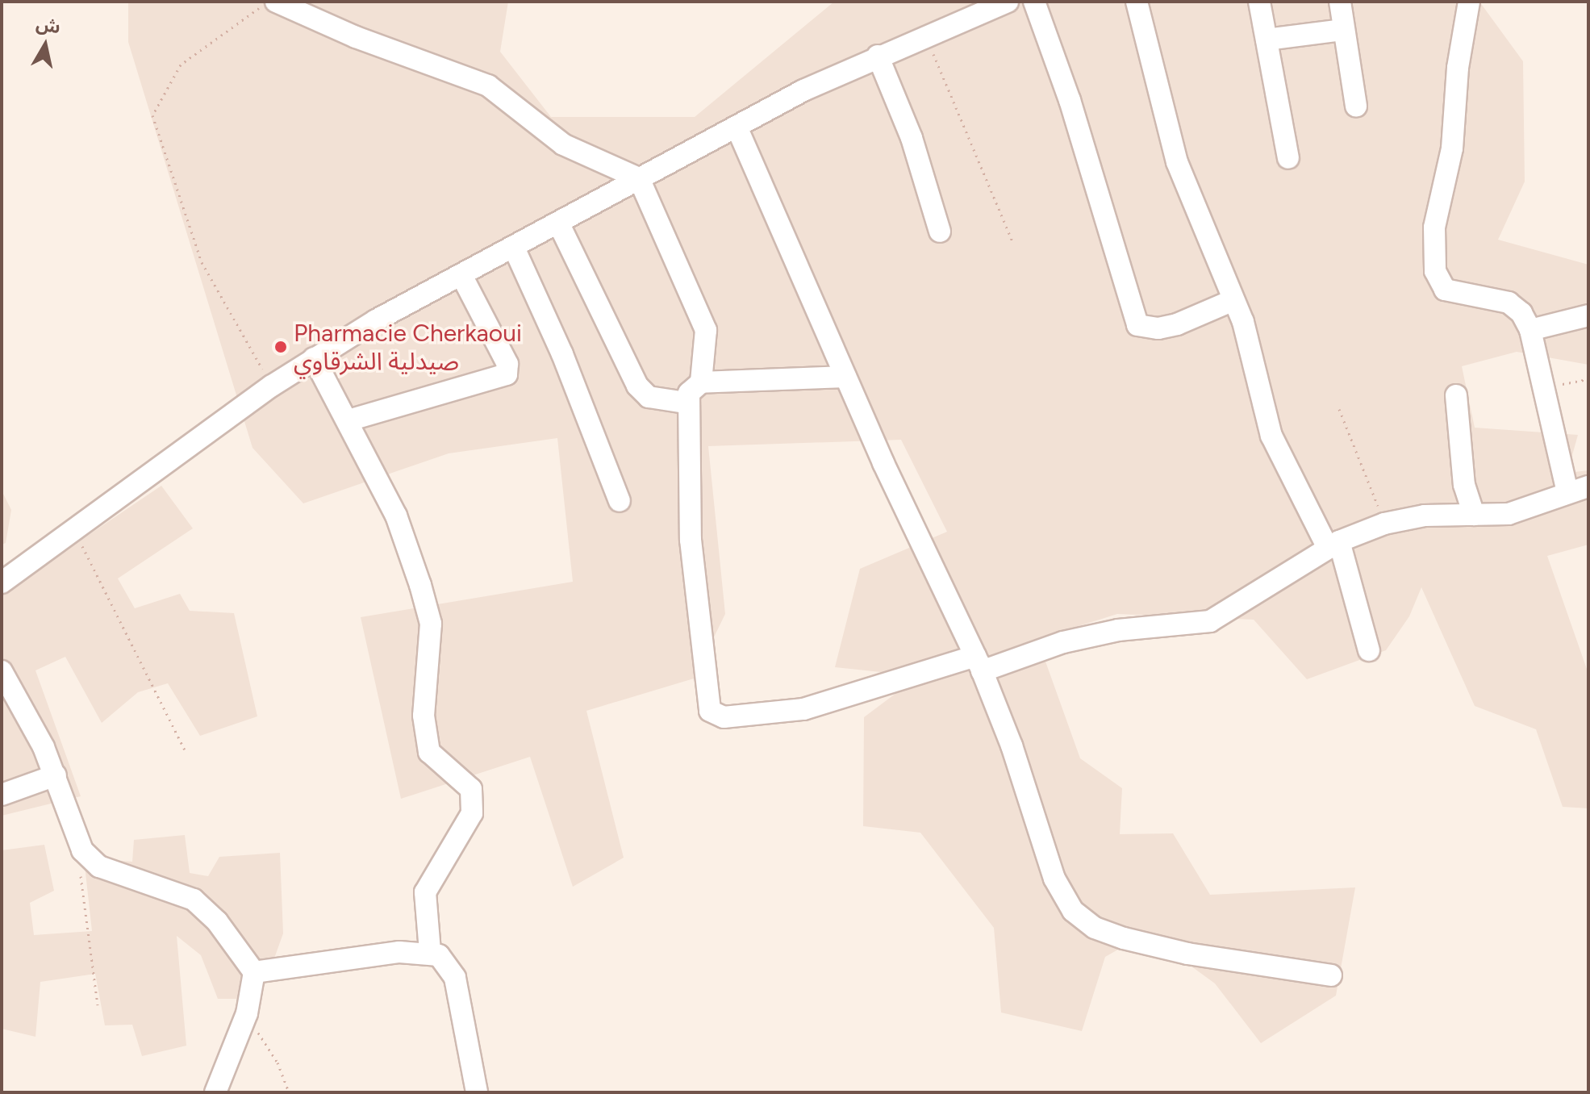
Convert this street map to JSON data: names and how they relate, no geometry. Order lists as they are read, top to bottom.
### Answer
{
  "places": ["Pharmacie Cherkaoui صيدلية الشرقاوي"],
  "north": "top"
}
